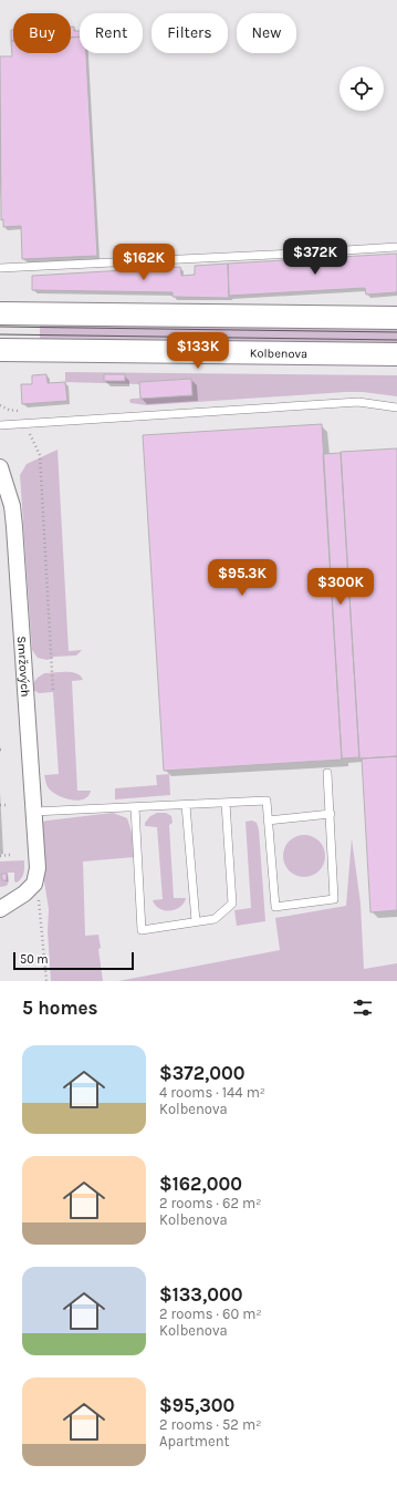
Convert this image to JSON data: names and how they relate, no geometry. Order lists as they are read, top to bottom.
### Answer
{
  "streets": {
    "main road": ["Kolbenova"],
    "street": ["Smržových"]
  },
  "scale_bar": "50 m",
  "page": {
    "chip": [
      "Buy",
      "Rent",
      "Filters",
      "New"
    ],
    "price": [
      "$372K",
      "$162K",
      "$133K",
      "$95.3K",
      "$300K"
    ],
    "scale": "50 m",
    "heading": "5 homes",
    "list": [
      {
        "name": "$372,000",
        "note": "4 rooms · 144 m² · Kolbenova"
      },
      {
        "name": "$162,000",
        "note": "2 rooms · 62 m² · Kolbenova"
      },
      {
        "name": "$133,000",
        "note": "2 rooms · 60 m² · Kolbenova"
      },
      {
        "name": "$95,300",
        "note": "2 rooms · 52 m² · Apartment"
      }
    ]
  }
}
